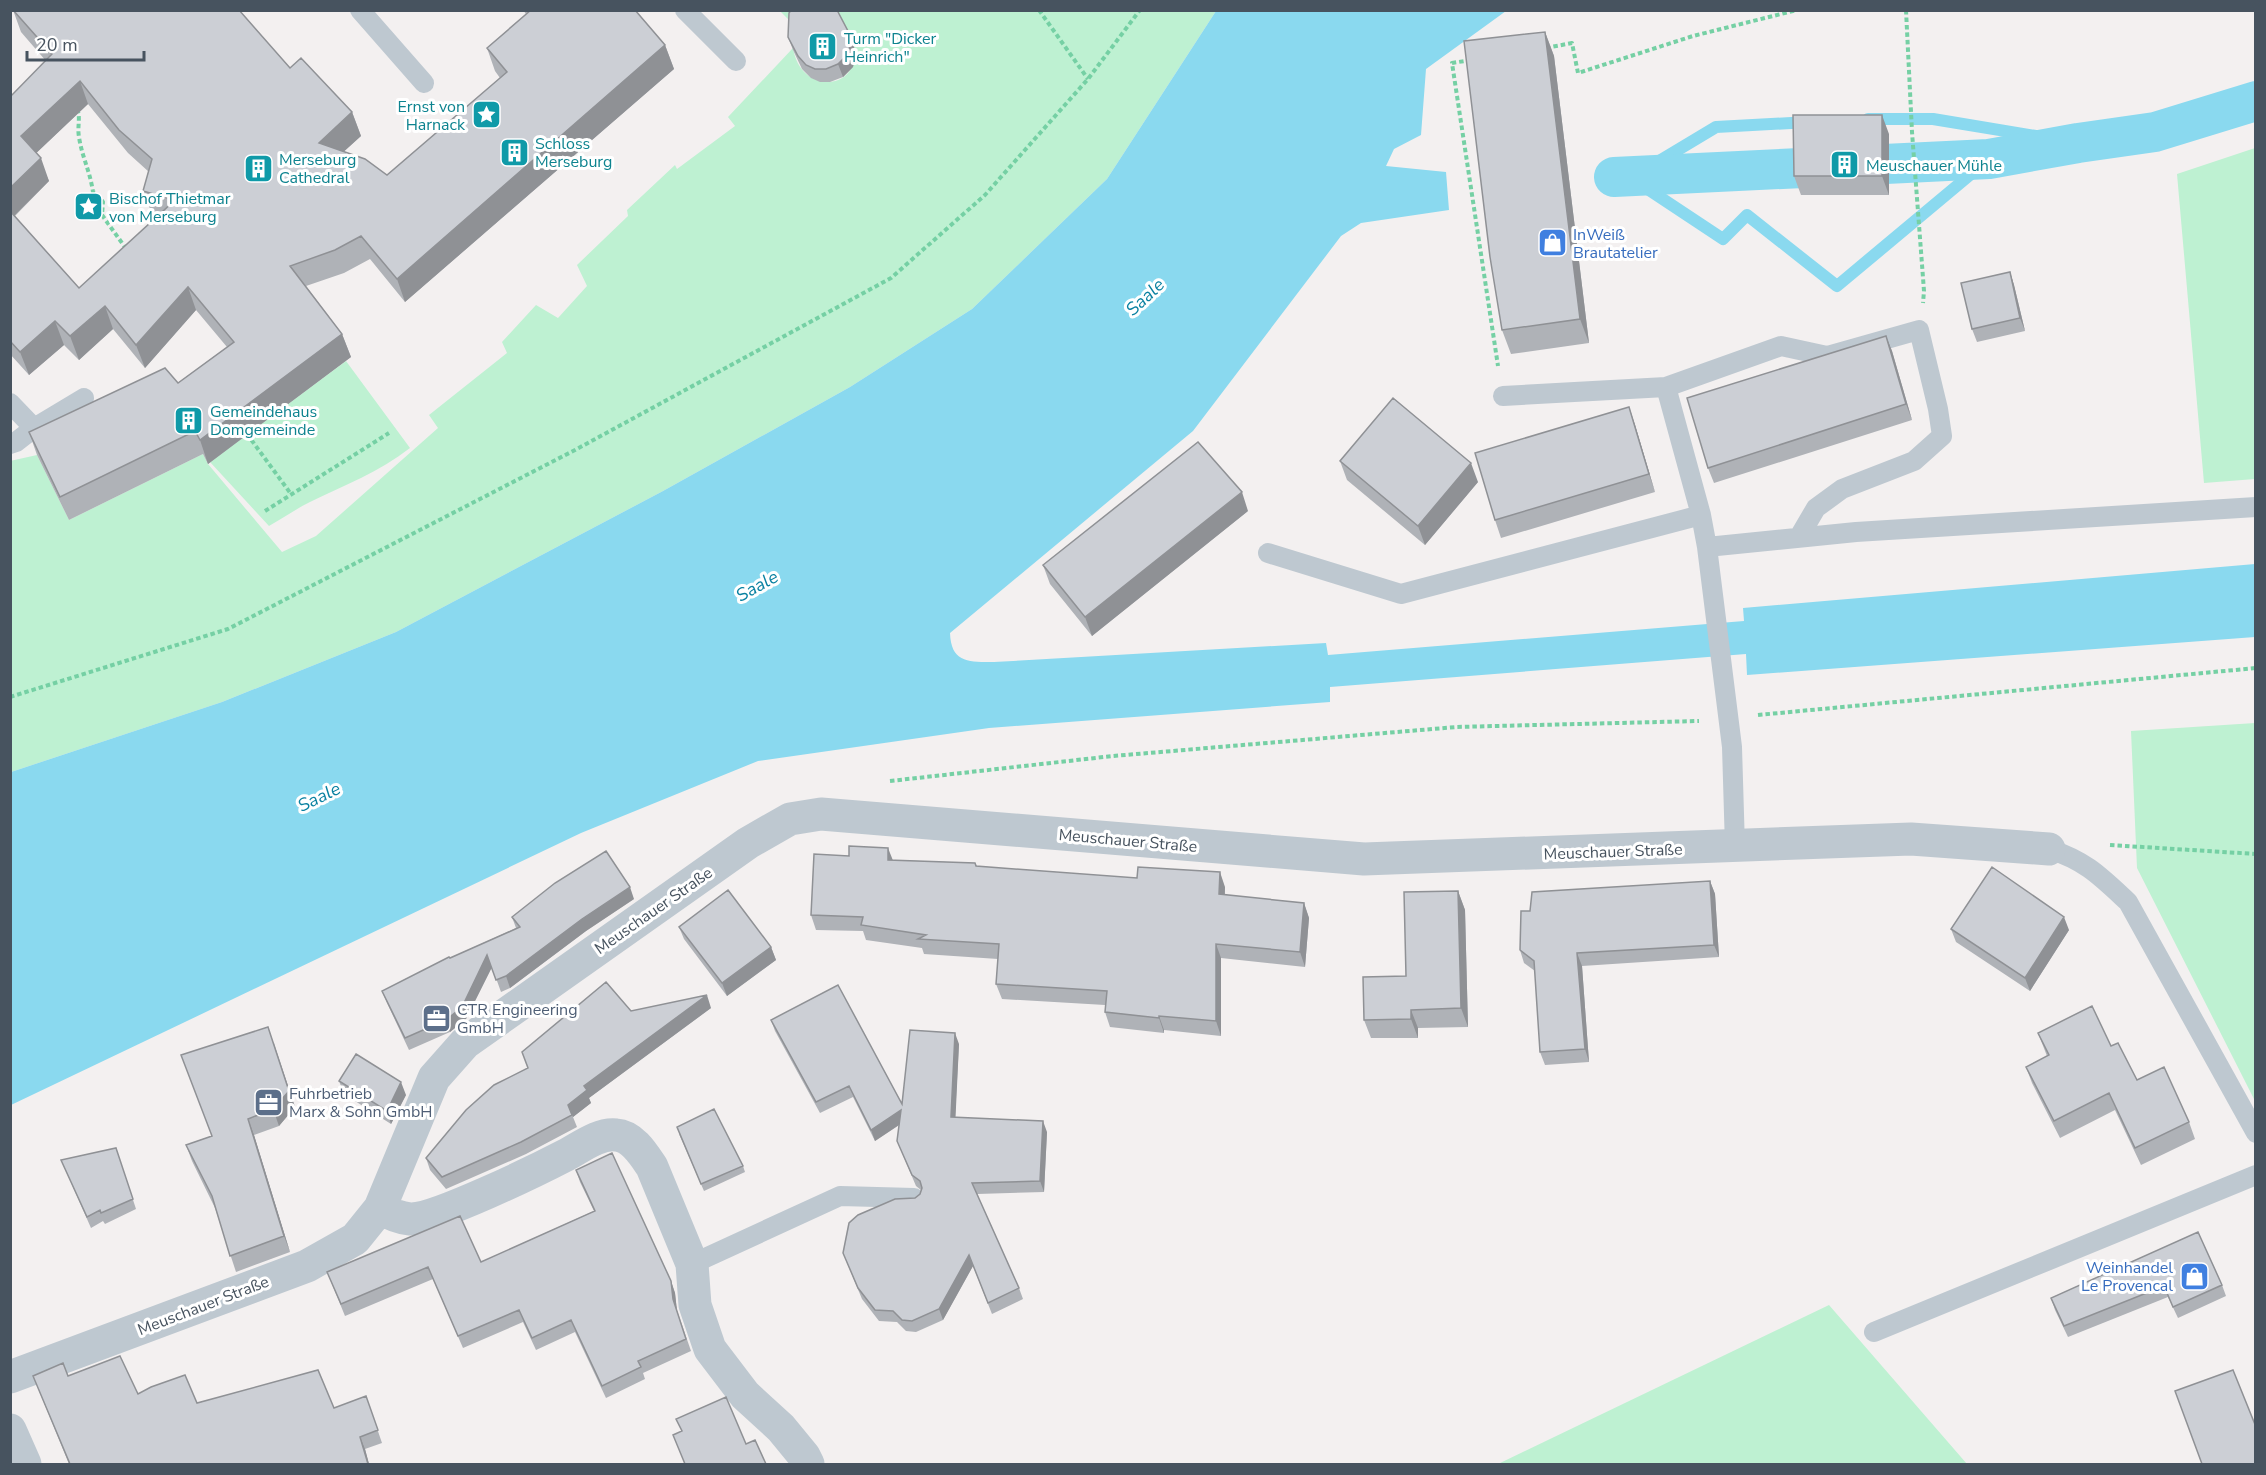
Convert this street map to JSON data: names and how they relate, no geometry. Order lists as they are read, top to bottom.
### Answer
{
  "streets": {
    "street": ["Meuschauer Straße"]
  },
  "water": ["Saale"],
  "places": {
    "building": [
      "Turm \"Dicker Heinrich\"",
      "Schloss Merseburg",
      "Meuschauer Mühle",
      "Merseburg Cathedral",
      "Gemeindehaus Domgemeinde"
    ],
    "place": ["Ernst von Harnack", "Bischof Thietmar von Merseburg"],
    "shop": ["InWeiß Brautatelier", "Weinhandel Le Provencal"],
    "office": ["CTR Engineering GmbH", "Fuhrbetrieb Marx & Sohn GmbH"]
  },
  "scale_bar": "20 m"
}
